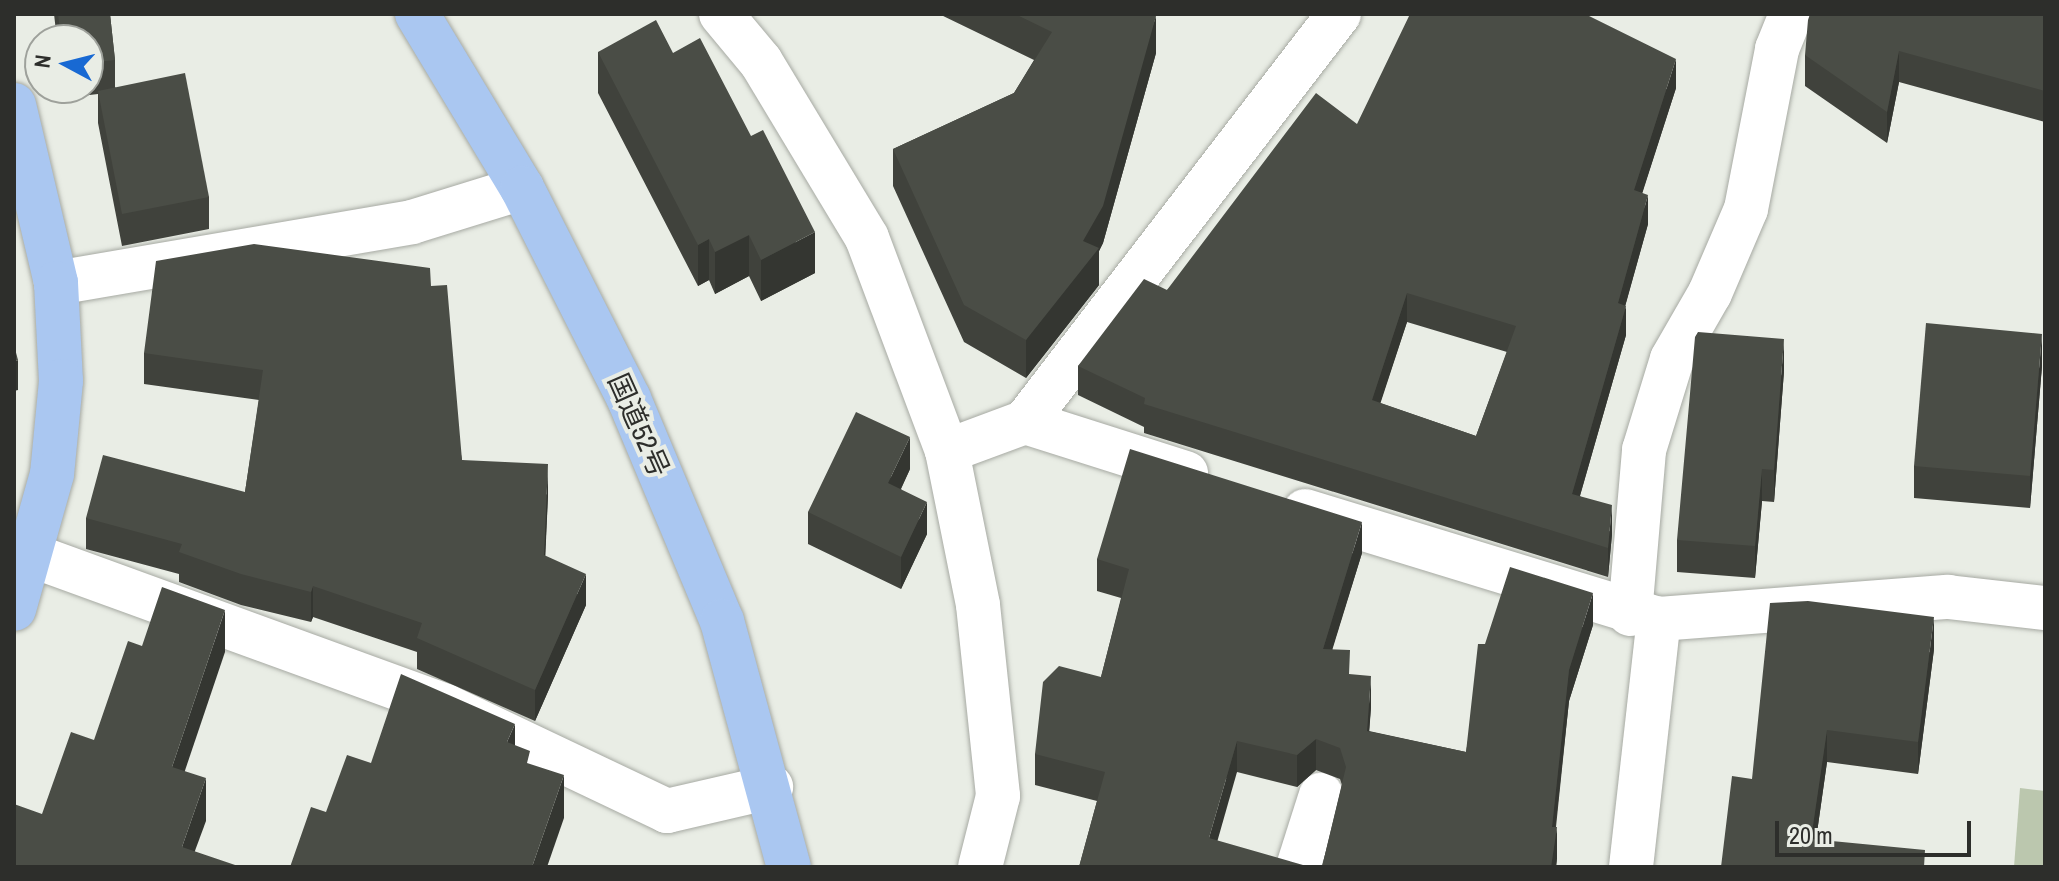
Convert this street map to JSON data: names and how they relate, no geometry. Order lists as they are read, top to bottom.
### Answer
{
  "streets": {
    "highway": ["国道52号"]
  },
  "scale_bar": "20 m",
  "north": "left"
}
